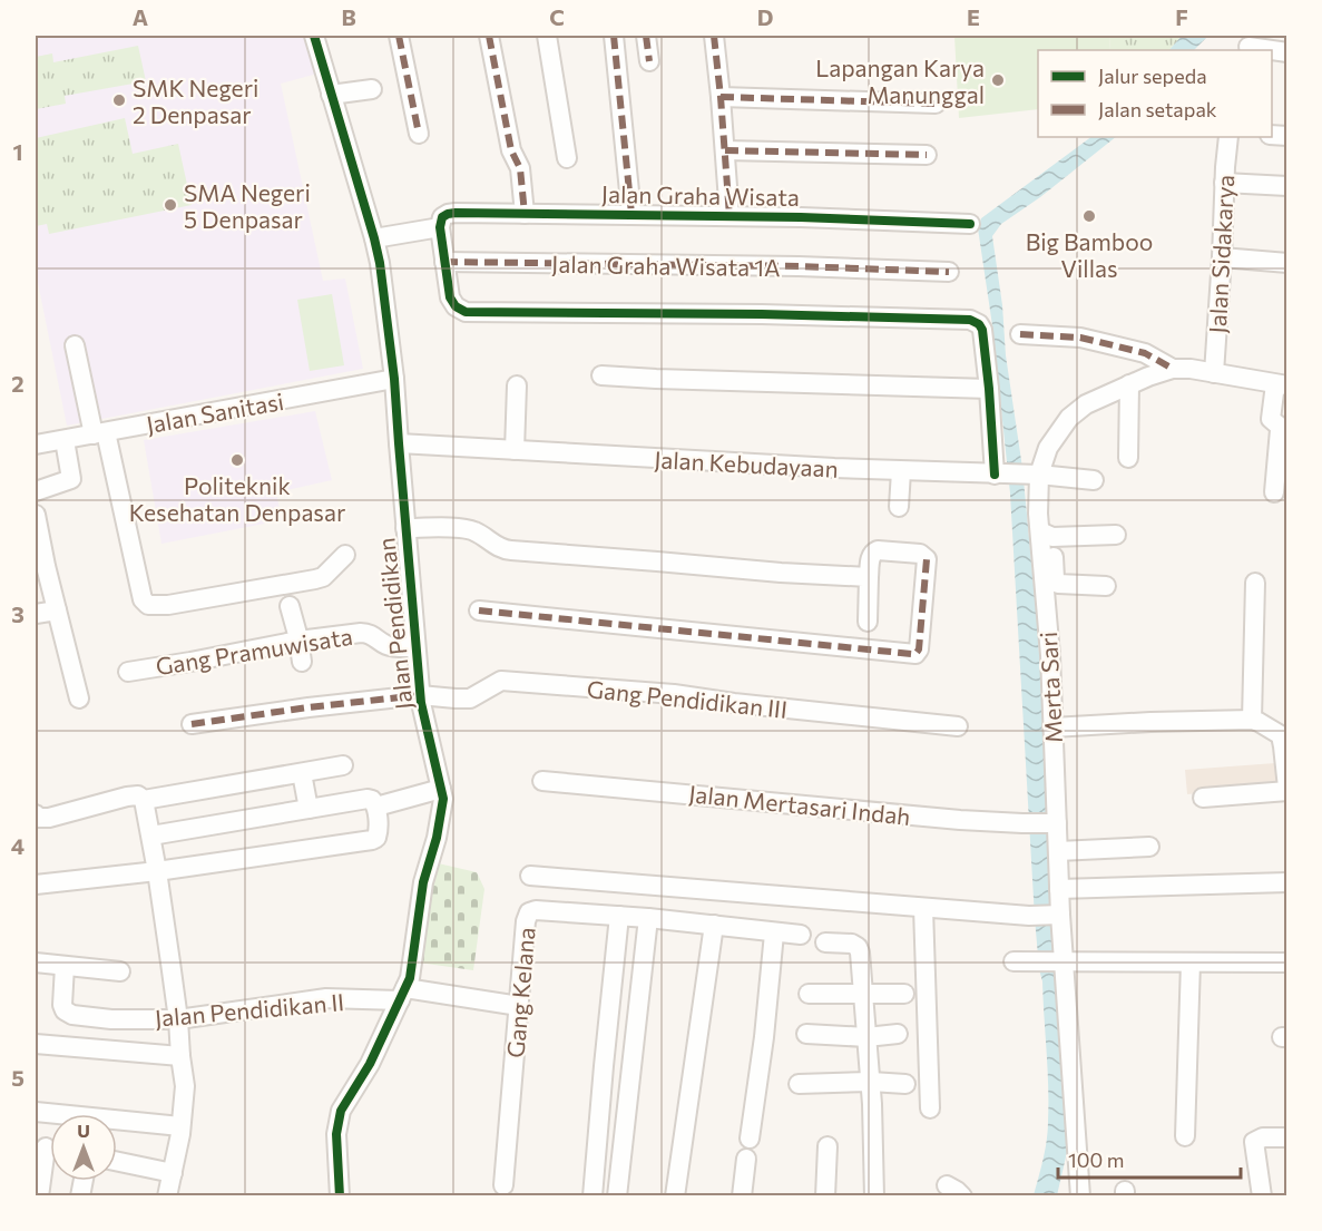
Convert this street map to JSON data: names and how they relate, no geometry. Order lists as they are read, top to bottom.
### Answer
{
  "streets": {
    "street": [
      "Jalan Graha Wisata",
      "Jalan Sidakarya",
      "Jalan Graha Wisata 1A",
      "Jalan Sanitasi",
      "Jalan Kebudayaan",
      "Jalan Pendidikan",
      "Gang Pramuwisata",
      "Merta Sari",
      "Gang Pendidikan III",
      "Jalan Mertasari Indah",
      "Gang Kelana",
      "Jalan Pendidikan II"
    ]
  },
  "crossings": [
    ["Jalan Graha Wisata", "Jalan Pendidikan"],
    ["Jalan Sidakarya", "Merta Sari"],
    ["Jalan Sanitasi", "Jalan Pendidikan"],
    ["Jalan Kebudayaan", "Jalan Pendidikan"],
    ["Jalan Kebudayaan", "Merta Sari"],
    ["Jalan Pendidikan", "Gang Pramuwisata"],
    ["Jalan Pendidikan", "Gang Pendidikan III"],
    ["Jalan Pendidikan", "Jalan Pendidikan II"],
    ["Merta Sari", "Jalan Mertasari Indah"],
    ["Gang Kelana", "Jalan Pendidikan II"]
  ],
  "places": [
    "Lapangan Karya Manunggal",
    "SMK Negeri 2 Denpasar",
    "SMA Negeri 5 Denpasar",
    "Big Bamboo Villas",
    "Politeknik Kesehatan Denpasar"
  ],
  "legend": ["Jalur sepeda", "Jalan setapak"],
  "scale_bar": "100 m",
  "north": "top",
  "grid": {
    "columns": [
      "A",
      "B",
      "C",
      "D",
      "E",
      "F"
    ],
    "rows": [
      "1",
      "2",
      "3",
      "4",
      "5"
    ]
  }
}
